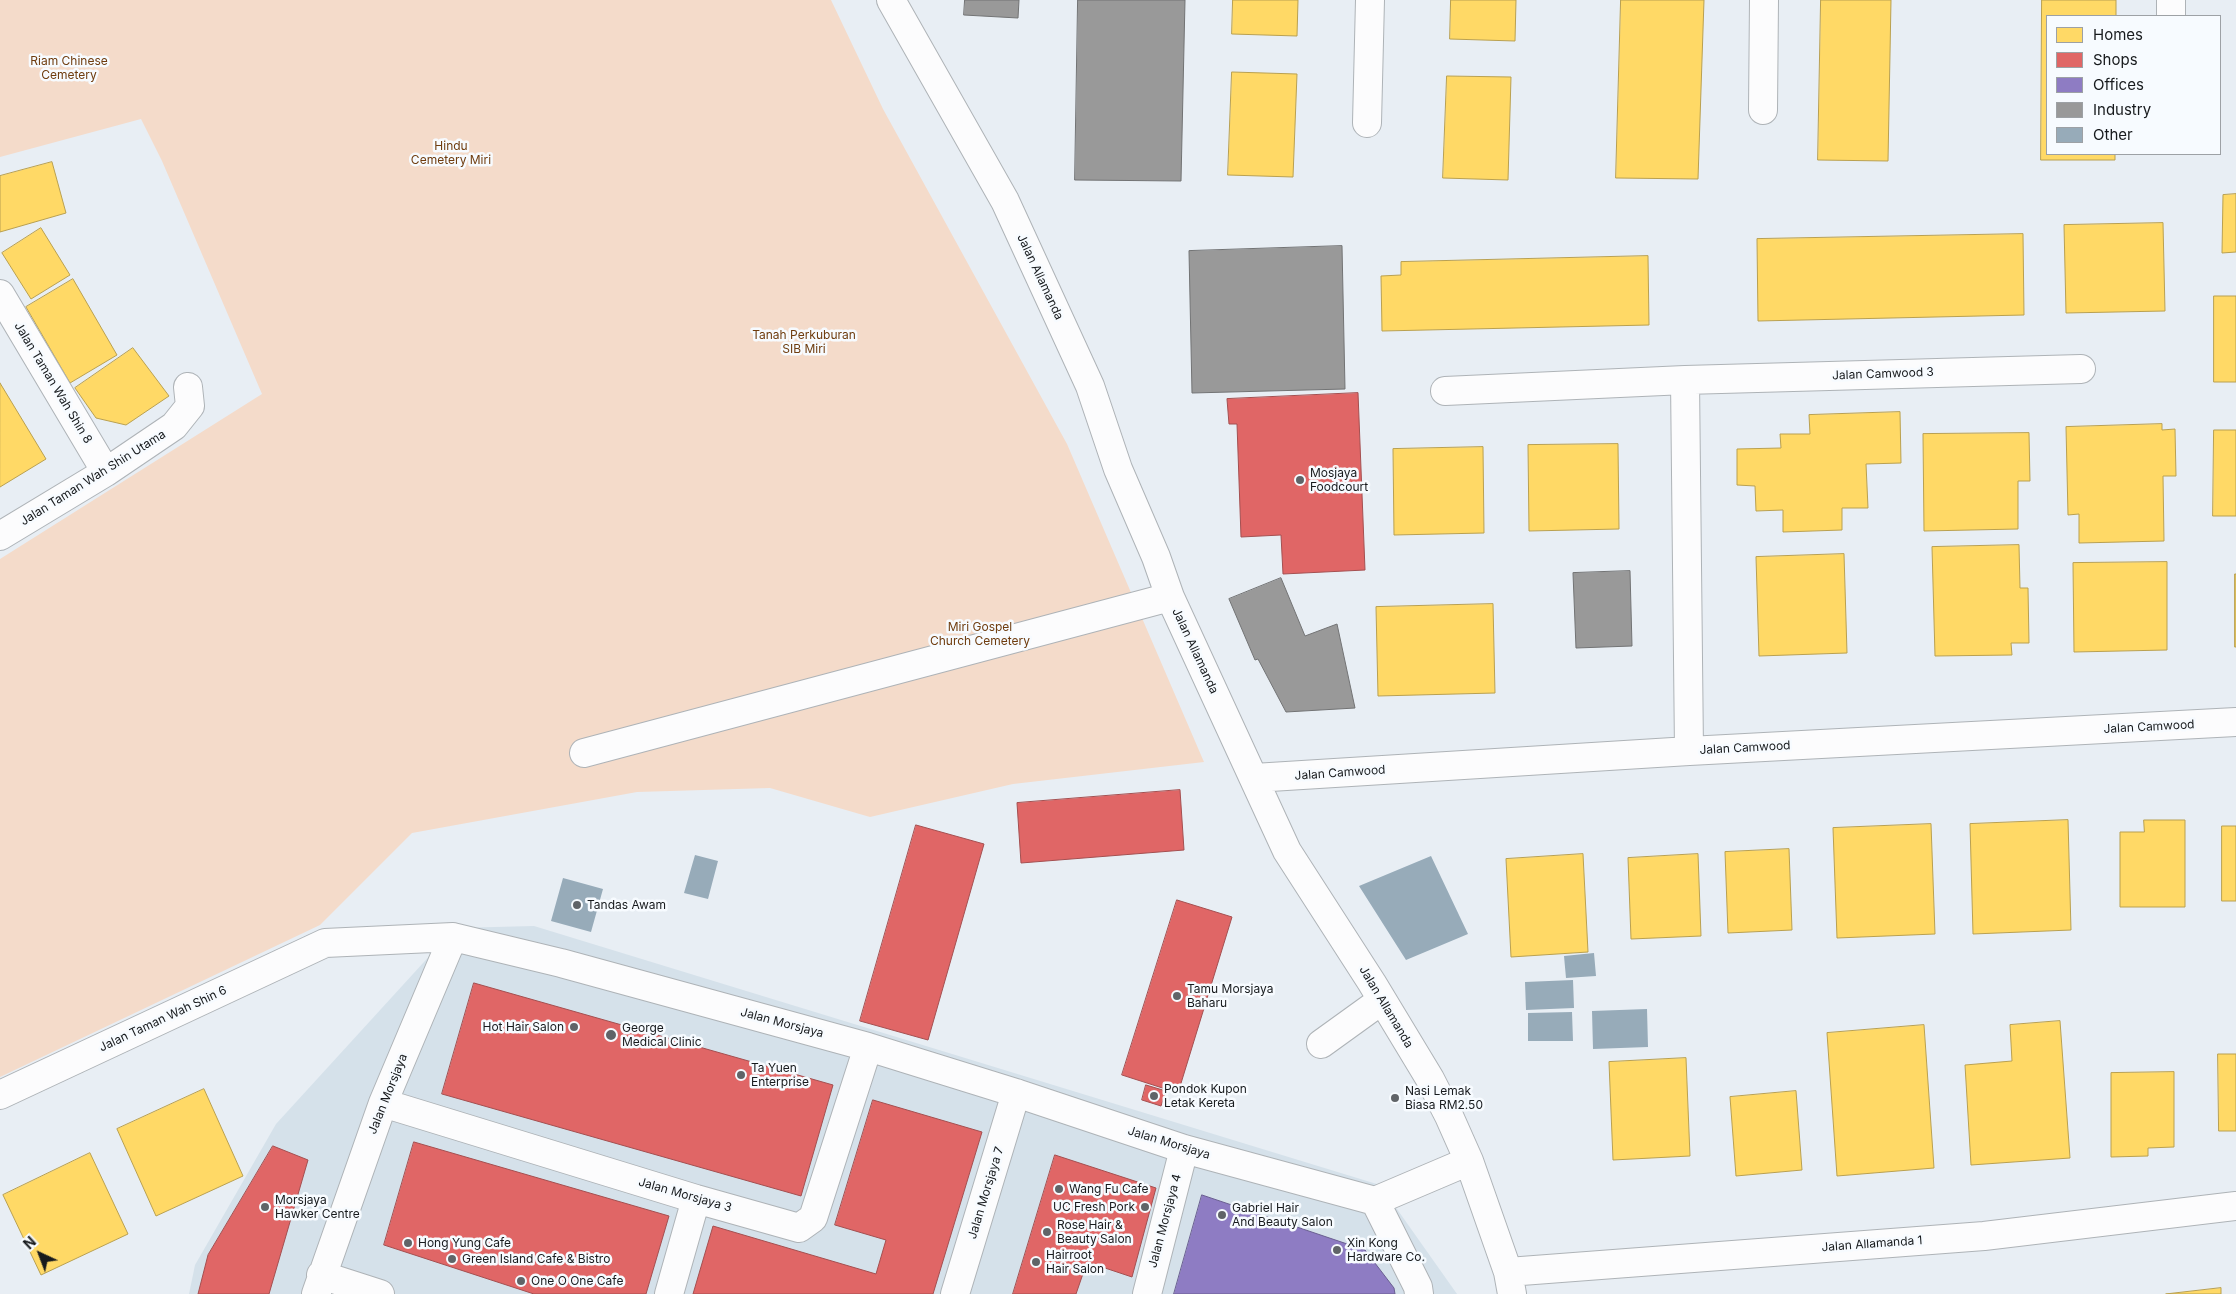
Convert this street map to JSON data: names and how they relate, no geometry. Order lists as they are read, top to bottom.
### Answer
{
  "streets": {
    "street": [
      "Jalan Allamanda",
      "Jalan Camwood 3",
      "Jalan Taman Wah Shin 8",
      "Jalan Taman Wah Shin Utama",
      "Jalan Camwood",
      "Jalan Taman Wah Shin 6",
      "Jalan Morsjaya",
      "Jalan Morsjaya 7",
      "Jalan Morsjaya 3",
      "Jalan Morsjaya 4",
      "Jalan Allamanda 1"
    ]
  },
  "crossings": [
    ["Jalan Allamanda", "Jalan Camwood"],
    ["Jalan Allamanda", "Jalan Allamanda 1"],
    ["Jalan Taman Wah Shin 8", "Jalan Taman Wah Shin Utama"],
    ["Jalan Taman Wah Shin 6", "Jalan Morsjaya"],
    ["Jalan Morsjaya", "Jalan Morsjaya 7"],
    ["Jalan Morsjaya", "Jalan Morsjaya 3"],
    ["Jalan Morsjaya", "Jalan Morsjaya 4"]
  ],
  "parks": [
    "Riam Chinese Cemetery",
    "Hindu Cemetery Miri",
    "Tanah Perkuburan SIB Miri",
    "Miri Gospel Church Cemetery"
  ],
  "places": [
    "Mosjaya Foodcourt",
    "Tandas Awam",
    "Tamu Morsjaya Baharu",
    "Hot Hair Salon",
    "George Medical Clinic",
    "Ta Yuen Enterprise",
    "Pondok Kupon Letak Kereta",
    "Nasi Lemak Biasa RM2.50",
    "Wang Fu Cafe",
    "Morsjaya Hawker Centre",
    "UC Fresh Pork",
    "Gabriel Hair And Beauty Salon",
    "Rose Hair & Beauty Salon",
    "Hong Yung Cafe",
    "Xin Kong Hardware Co.",
    "Green Island Cafe & Bistro",
    "Hairroot Hair Salon",
    "One O One Cafe"
  ],
  "legend": [
    "Homes",
    "Shops",
    "Offices",
    "Industry",
    "Other"
  ],
  "north": "top left"
}
